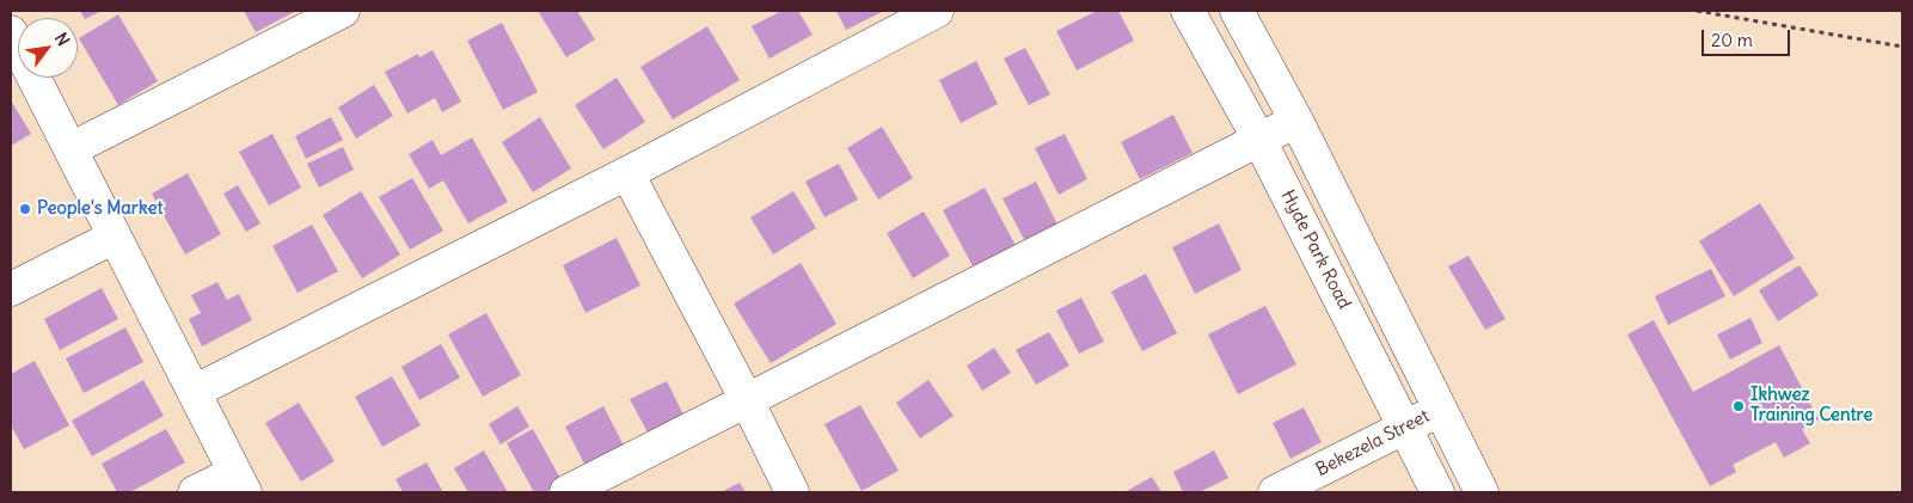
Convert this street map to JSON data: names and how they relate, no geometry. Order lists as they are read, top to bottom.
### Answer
{
  "streets": {
    "street": ["Hyde Park Road", "Bekezela Street"]
  },
  "crossings": [
    ["Hyde Park Road", "Bekezela Street"]
  ],
  "places": ["People's Market", "Ikhwez Training Centre"],
  "scale_bar": "20 m",
  "north": "top right"
}
